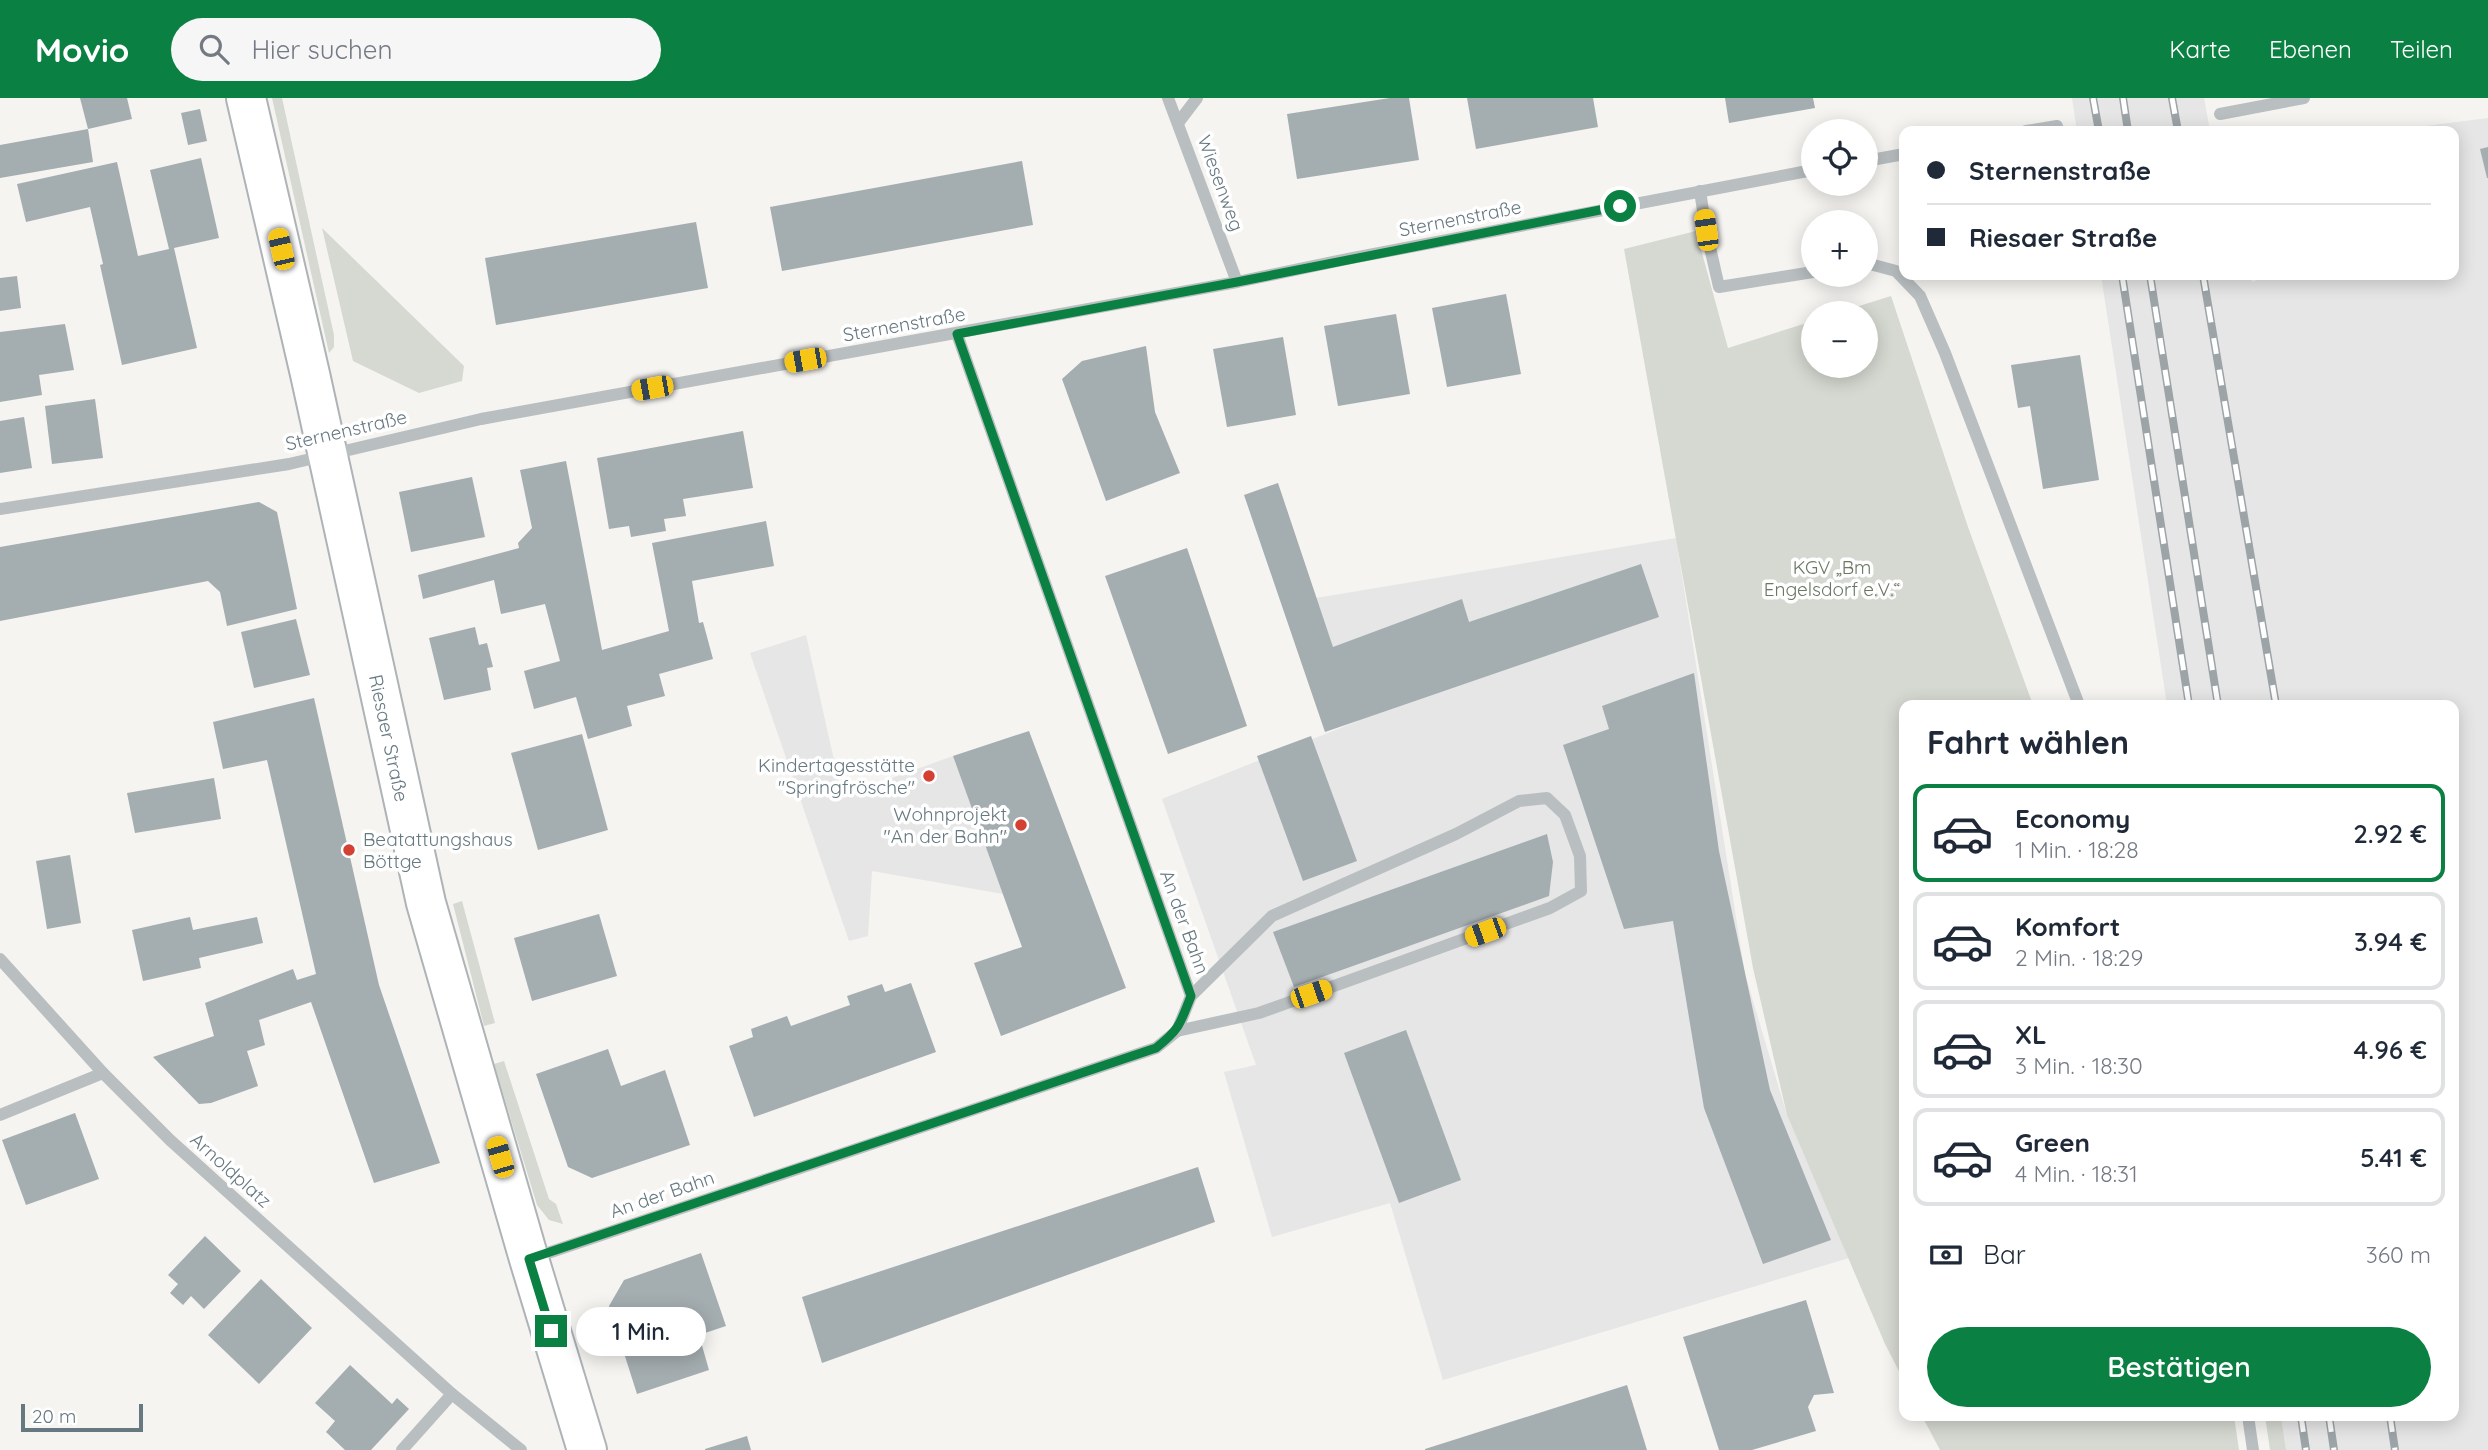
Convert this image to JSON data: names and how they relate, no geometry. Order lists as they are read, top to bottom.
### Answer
{
  "streets": {
    "main road": ["Riesaer Straße"],
    "street": [
      "Wiesenweg",
      "Sternenstraße",
      "An der Bahn",
      "Arnoldplatz"
    ]
  },
  "crossings": [
    ["Wiesenweg", "Sternenstraße"],
    ["Sternenstraße", "Riesaer Straße"],
    ["Sternenstraße", "An der Bahn"],
    ["Riesaer Straße", "An der Bahn"]
  ],
  "parks": ["KGV „Bm Engelsdorf e.V.“"],
  "places": ["Kindertagesstätte \"Springfrösche\"", "Wohnprojekt \"An der Bahn\"", "Beatattungshaus Böttge"],
  "scale_bar": "20 m",
  "page": {
    "header": "Movio",
    "search": "Hier suchen",
    "nav": ["Karte", "Ebenen", "Teilen"],
    "map_buttons": ["+", "−"],
    "banner": ["Sternenstraße", "Riesaer Straße"],
    "heading": "Fahrt wählen",
    "list": [
      {
        "name": "Economy",
        "note": "1 Min. · 18:28",
        "value": "2.92 €"
      },
      {
        "name": "Komfort",
        "note": "2 Min. · 18:29",
        "value": "3.94 €"
      },
      {
        "name": "XL",
        "note": "3 Min. · 18:30",
        "value": "4.96 €"
      },
      {
        "name": "Green",
        "note": "4 Min. · 18:31",
        "value": "5.41 €"
      }
    ],
    "pay": ["Bar", "360 m"],
    "bubble": "1 Min.",
    "buttons": "Bestätigen",
    "scale": "20 m"
  }
}
